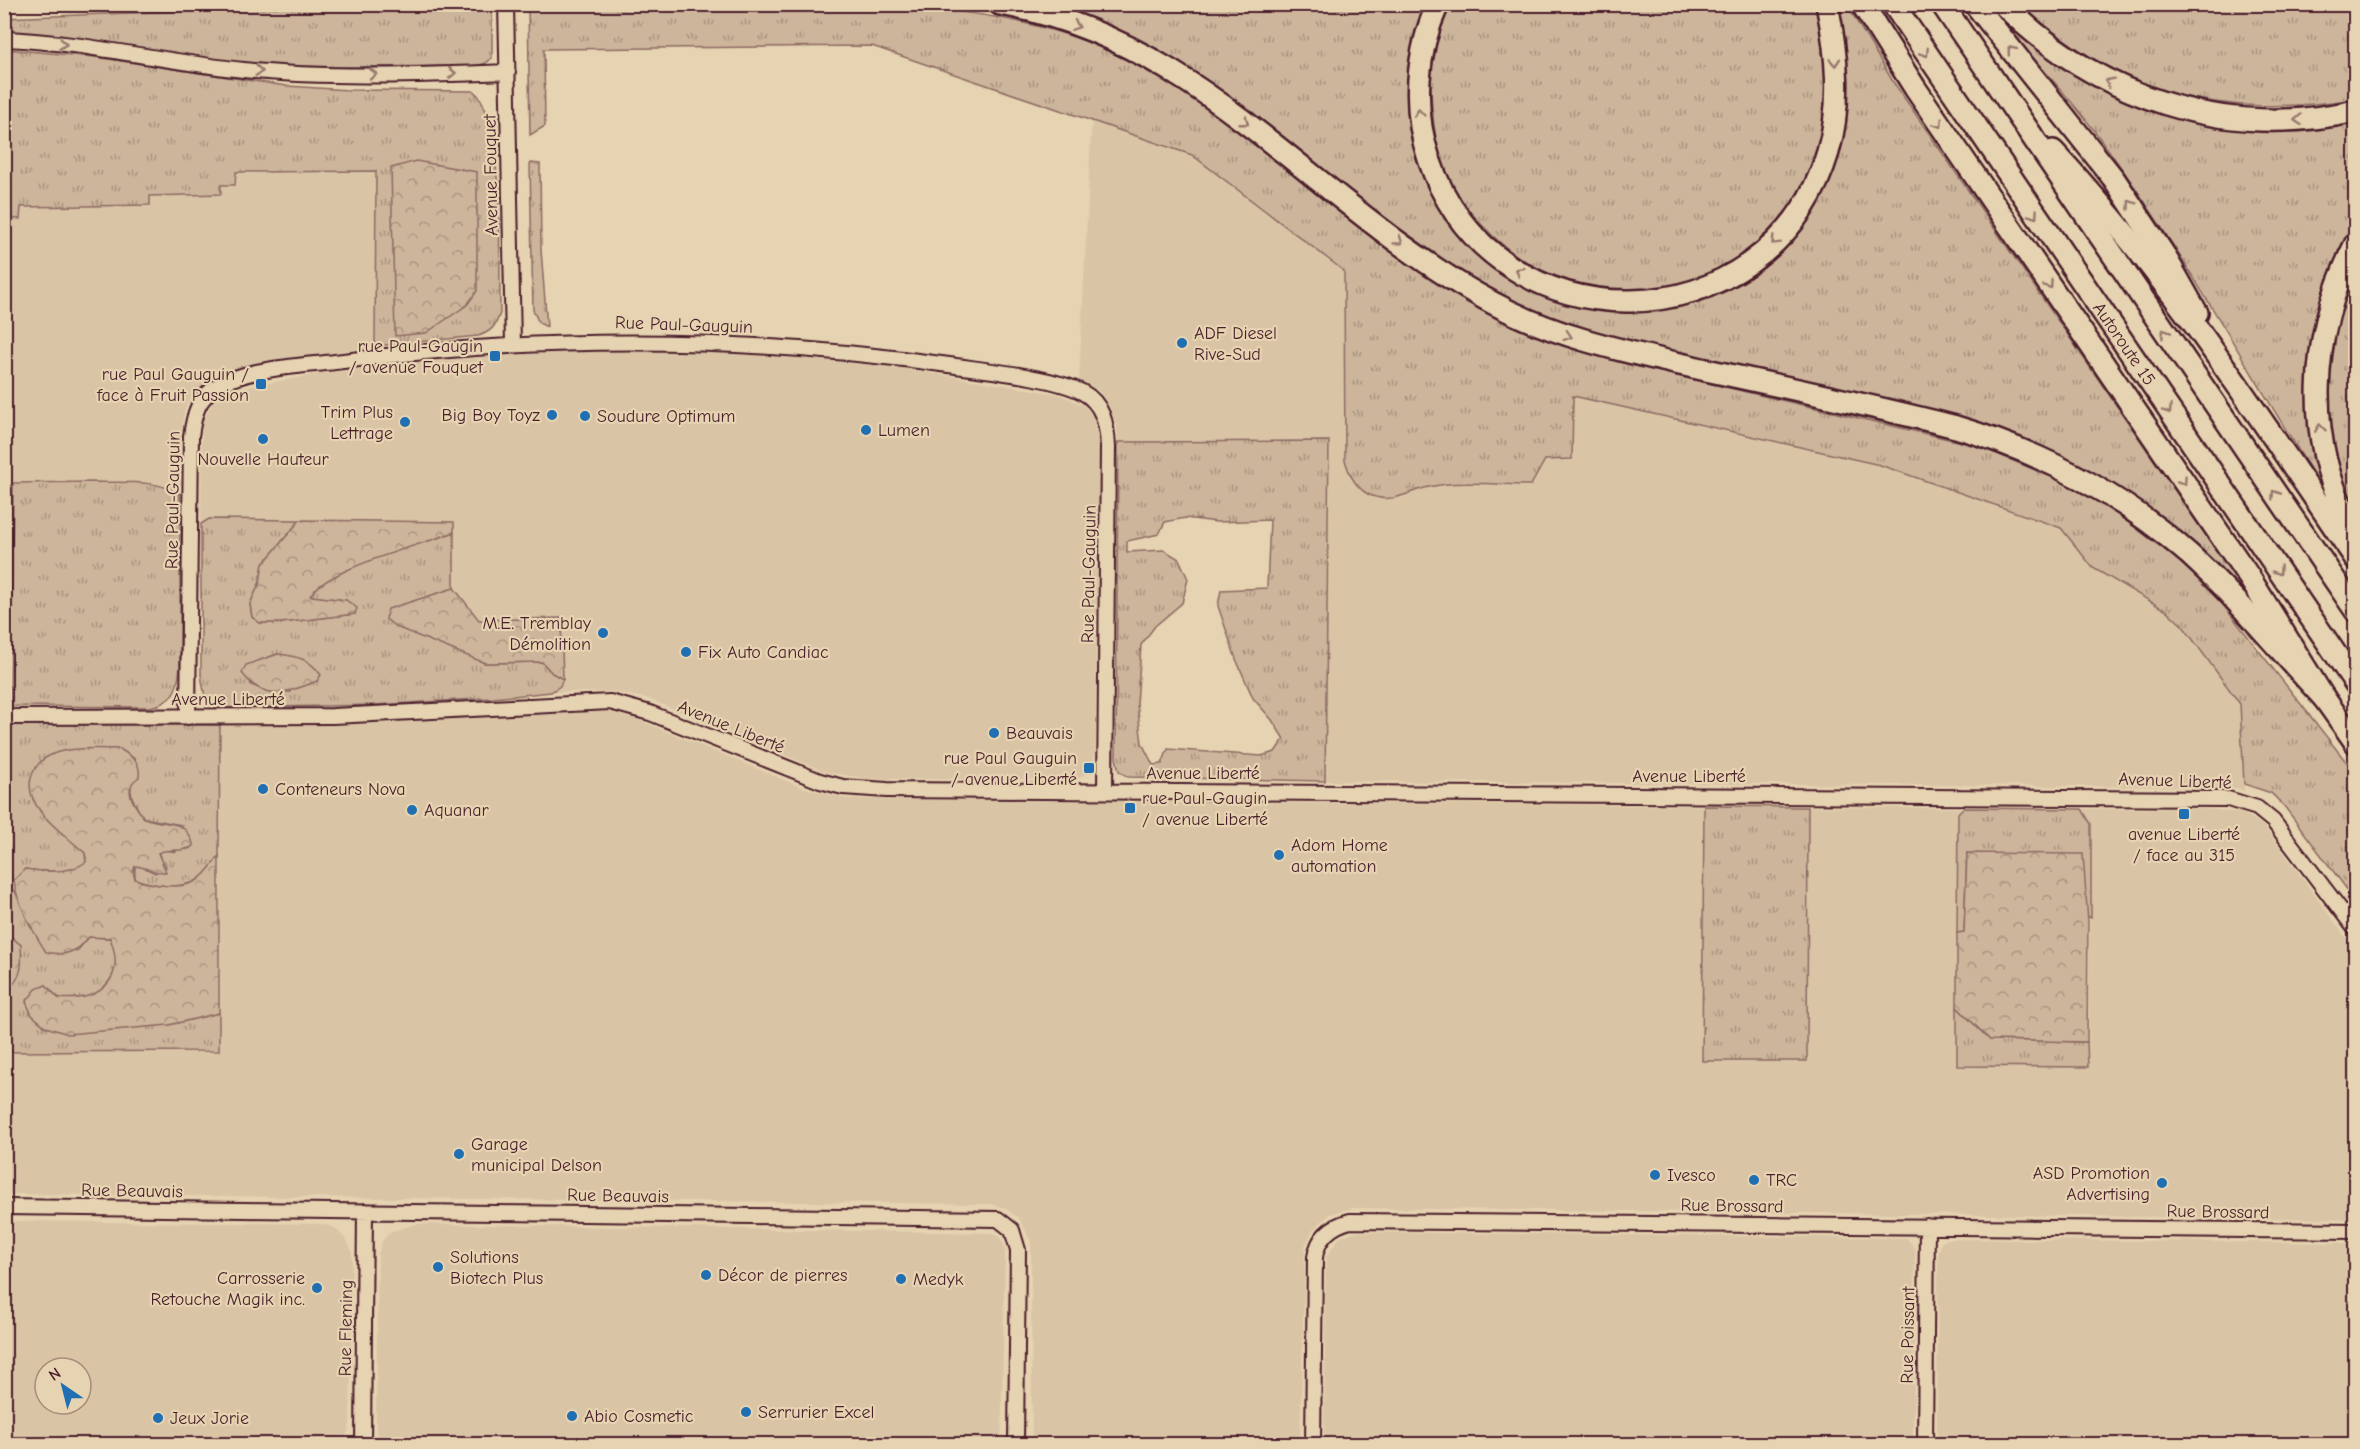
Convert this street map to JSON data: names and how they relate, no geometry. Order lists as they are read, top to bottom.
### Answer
{
  "streets": {
    "highway": ["Autoroute 15"],
    "street": [
      "Avenue Fouquet",
      "Rue Paul-Gauguin",
      "Avenue Liberté",
      "Rue Beauvais",
      "Rue Brossard",
      "Rue Fleming",
      "Rue Poissant"
    ]
  },
  "crossings": [
    ["Avenue Fouquet", "Rue Paul-Gauguin"],
    ["Rue Paul-Gauguin", "Avenue Liberté"],
    ["Rue Beauvais", "Rue Fleming"],
    ["Rue Brossard", "Rue Poissant"]
  ],
  "places": {
    "other": [
      "ADF Diesel Rive-Sud",
      "Big Boy Toyz",
      "Soudure Optimum",
      "Trim Plus Lettrage",
      "Lumen",
      "Nouvelle Hauteur",
      "M.E. Tremblay Démolition",
      "Fix Auto Candiac",
      "Beauvais",
      "Conteneurs Nova",
      "Aquanar",
      "Adom Home automation",
      "Garage municipal Delson",
      "Ivesco",
      "TRC",
      "ASD Promotion Advertising",
      "Solutions Biotech Plus",
      "Décor de pierres",
      "Medyk",
      "Carrosserie Retouche Magik inc.",
      "Serrurier Excel",
      "Abio Cosmetic",
      "Jeux Jorie"
    ],
    "transit": [
      "rue Paul-Gaugin / avenue Fouquet",
      "rue Paul Gauguin / face à Fruit Passion",
      "rue Paul Gauguin / avenue Liberté",
      "rue Paul-Gaugin / avenue Liberté",
      "avenue Liberté / face au 315"
    ]
  },
  "north": "top left"
}
